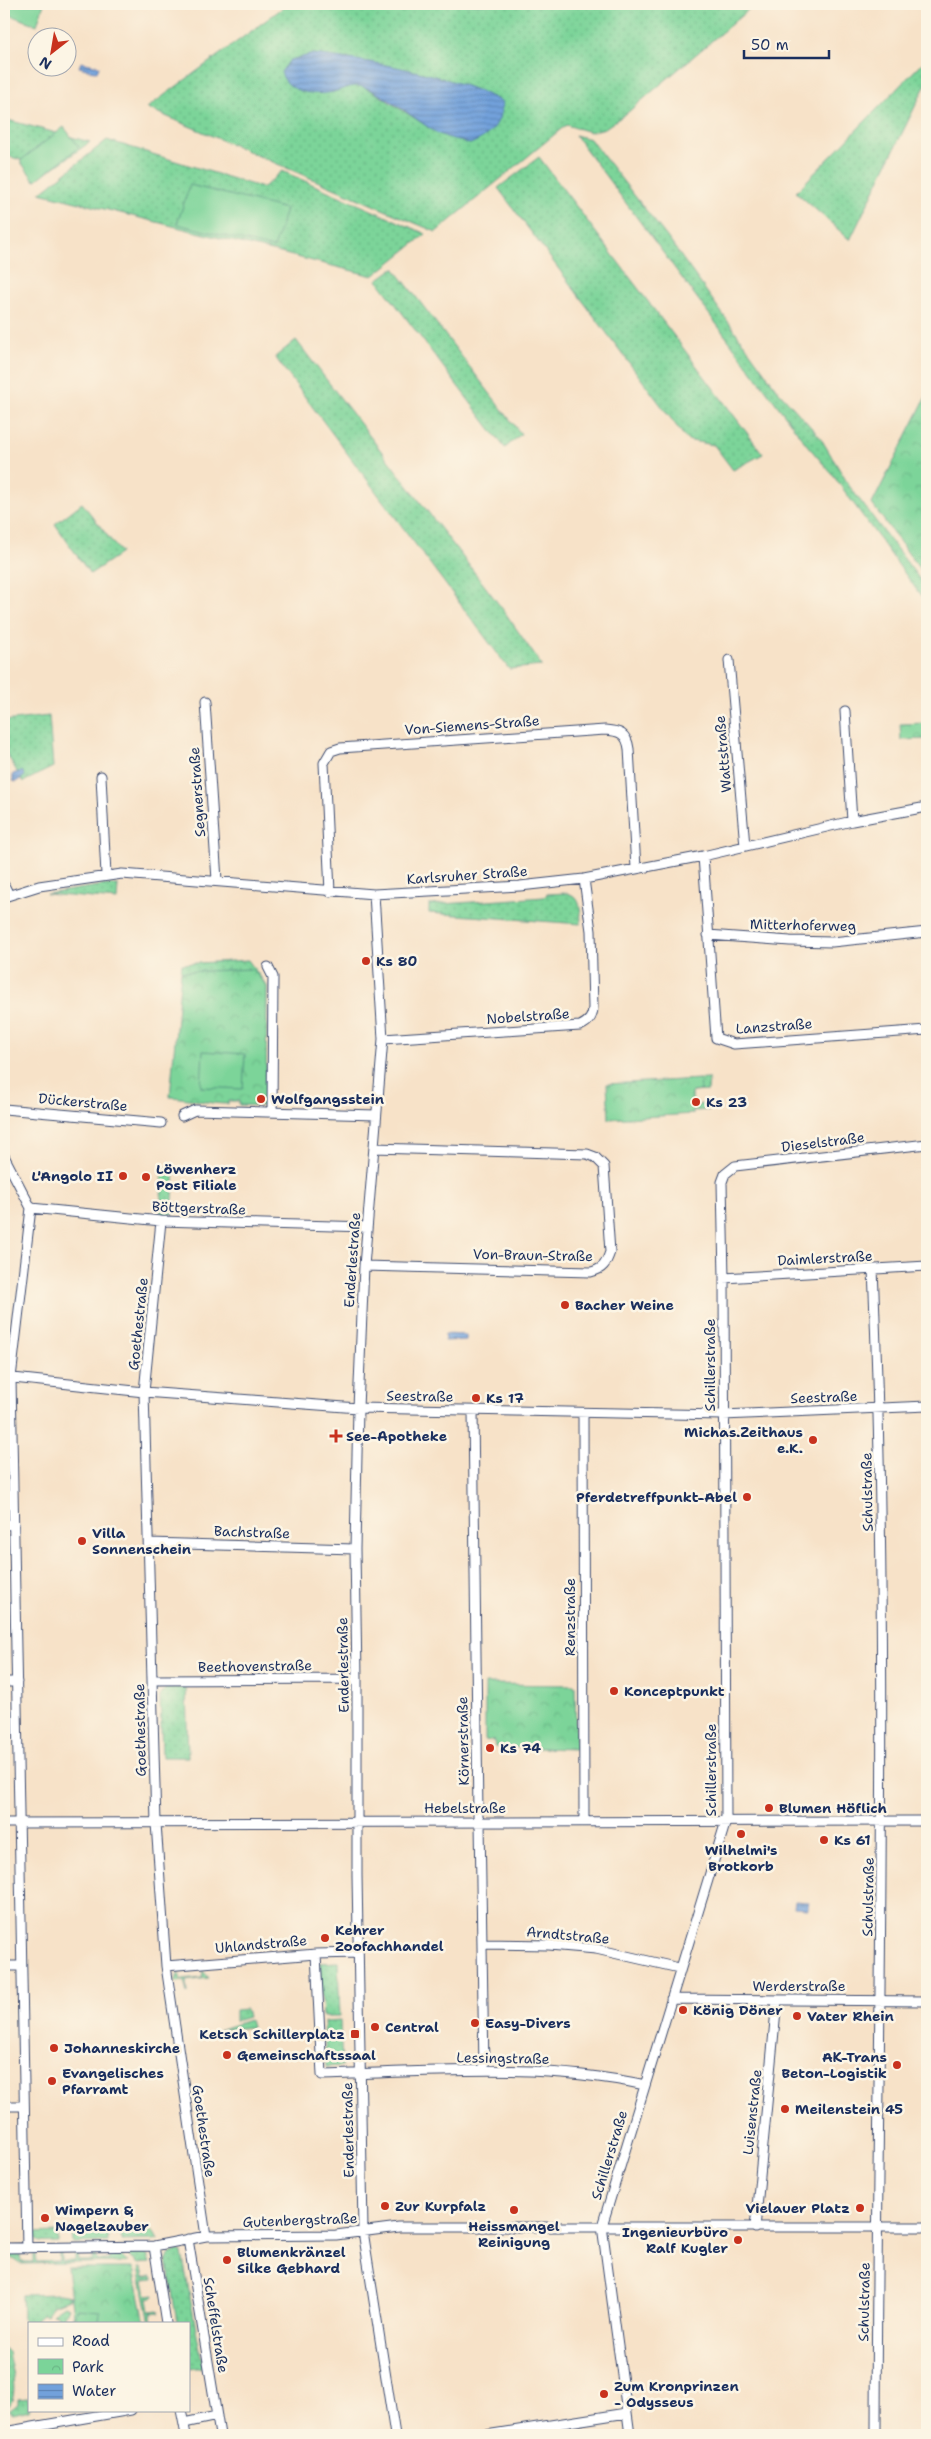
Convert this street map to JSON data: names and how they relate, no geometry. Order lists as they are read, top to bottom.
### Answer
{
  "streets": {
    "street": [
      "Von-Siemens-Straße",
      "Wattstraße",
      "Segnerstraße",
      "Karlsruher Straße",
      "Mitterhoferweg",
      "Nobelstraße",
      "Lanzstraße",
      "Dückerstraße",
      "Dieselstraße",
      "Böttgerstraße",
      "Von-Braun-Straße",
      "Daimlerstraße",
      "Enderlestraße",
      "Goethestraße",
      "Schillerstraße",
      "Seestraße",
      "Schulstraße",
      "Bachstraße",
      "Renzstraße",
      "Beethovenstraße",
      "Körnerstraße",
      "Hebelstraße",
      "Arndtstraße",
      "Uhlandstraße",
      "Werderstraße",
      "Lessingstraße",
      "Luisenstraße",
      "Gutenbergstraße",
      "Scheffelstraße"
    ]
  },
  "crossings": [
    ["Von-Siemens-Straße", "Karlsruher Straße"],
    ["Wattstraße", "Karlsruher Straße"],
    ["Segnerstraße", "Karlsruher Straße"],
    ["Karlsruher Straße", "Nobelstraße"],
    ["Karlsruher Straße", "Lanzstraße"],
    ["Karlsruher Straße", "Enderlestraße"],
    ["Mitterhoferweg", "Lanzstraße"],
    ["Nobelstraße", "Enderlestraße"],
    ["Dieselstraße", "Schillerstraße"],
    ["Böttgerstraße", "Enderlestraße"],
    ["Böttgerstraße", "Goethestraße"],
    ["Von-Braun-Straße", "Enderlestraße"],
    ["Daimlerstraße", "Schillerstraße"],
    ["Daimlerstraße", "Schulstraße"],
    ["Enderlestraße", "Seestraße"],
    ["Enderlestraße", "Bachstraße"],
    ["Enderlestraße", "Beethovenstraße"],
    ["Enderlestraße", "Hebelstraße"],
    ["Enderlestraße", "Uhlandstraße"],
    ["Enderlestraße", "Lessingstraße"],
    ["Enderlestraße", "Gutenbergstraße"],
    ["Goethestraße", "Seestraße"],
    ["Goethestraße", "Bachstraße"],
    ["Goethestraße", "Beethovenstraße"],
    ["Goethestraße", "Hebelstraße"],
    ["Goethestraße", "Uhlandstraße"],
    ["Goethestraße", "Gutenbergstraße"],
    ["Schillerstraße", "Seestraße"],
    ["Schillerstraße", "Hebelstraße"],
    ["Schillerstraße", "Arndtstraße"],
    ["Schillerstraße", "Werderstraße"],
    ["Schillerstraße", "Lessingstraße"],
    ["Schillerstraße", "Gutenbergstraße"],
    ["Seestraße", "Schulstraße"],
    ["Seestraße", "Renzstraße"],
    ["Seestraße", "Körnerstraße"],
    ["Schulstraße", "Hebelstraße"],
    ["Schulstraße", "Werderstraße"],
    ["Schulstraße", "Gutenbergstraße"],
    ["Renzstraße", "Hebelstraße"],
    ["Körnerstraße", "Hebelstraße"],
    ["Körnerstraße", "Arndtstraße"],
    ["Körnerstraße", "Lessingstraße"],
    ["Uhlandstraße", "Lessingstraße"],
    ["Werderstraße", "Luisenstraße"],
    ["Luisenstraße", "Gutenbergstraße"],
    ["Gutenbergstraße", "Scheffelstraße"]
  ],
  "places": {
    "other": [
      "Ks 80",
      "Wolfgangsstein",
      "Ks 23",
      "L'Angolo II",
      "Löwenherz Post Filiale",
      "Bacher Weine",
      "Ks 17",
      "Michas.Zeithaus e.K.",
      "Pferdetreffpunkt-Abel",
      "Villa Sonnenschein",
      "Konceptpunkt",
      "Ks 74",
      "Blumen Höflich",
      "Wilhelmi's Brotkorb",
      "Ks 61",
      "Kehrer Zoofachhandel",
      "König Döner",
      "Vater Rhein",
      "Easy-Divers",
      "Central",
      "Johanneskirche",
      "Gemeinschaftssaal",
      "AK-Trans Beton-Logistik",
      "Evangelisches Pfarramt",
      "Meilenstein 45",
      "Zur Kurpfalz",
      "Vielauer Platz",
      "Heissmangel Reinigung",
      "Wimpern & Nagelzauber",
      "Ingenieurbüro Ralf Kugler",
      "Blumenkränzel Silke Gebhard",
      "Zum Kronprinzen - Odysseus"
    ],
    "health": ["See-Apotheke"],
    "transit": ["Ketsch Schillerplatz"]
  },
  "legend": ["Road", "Park", "Water"],
  "scale_bar": "50 m",
  "north": "bottom left"
}
